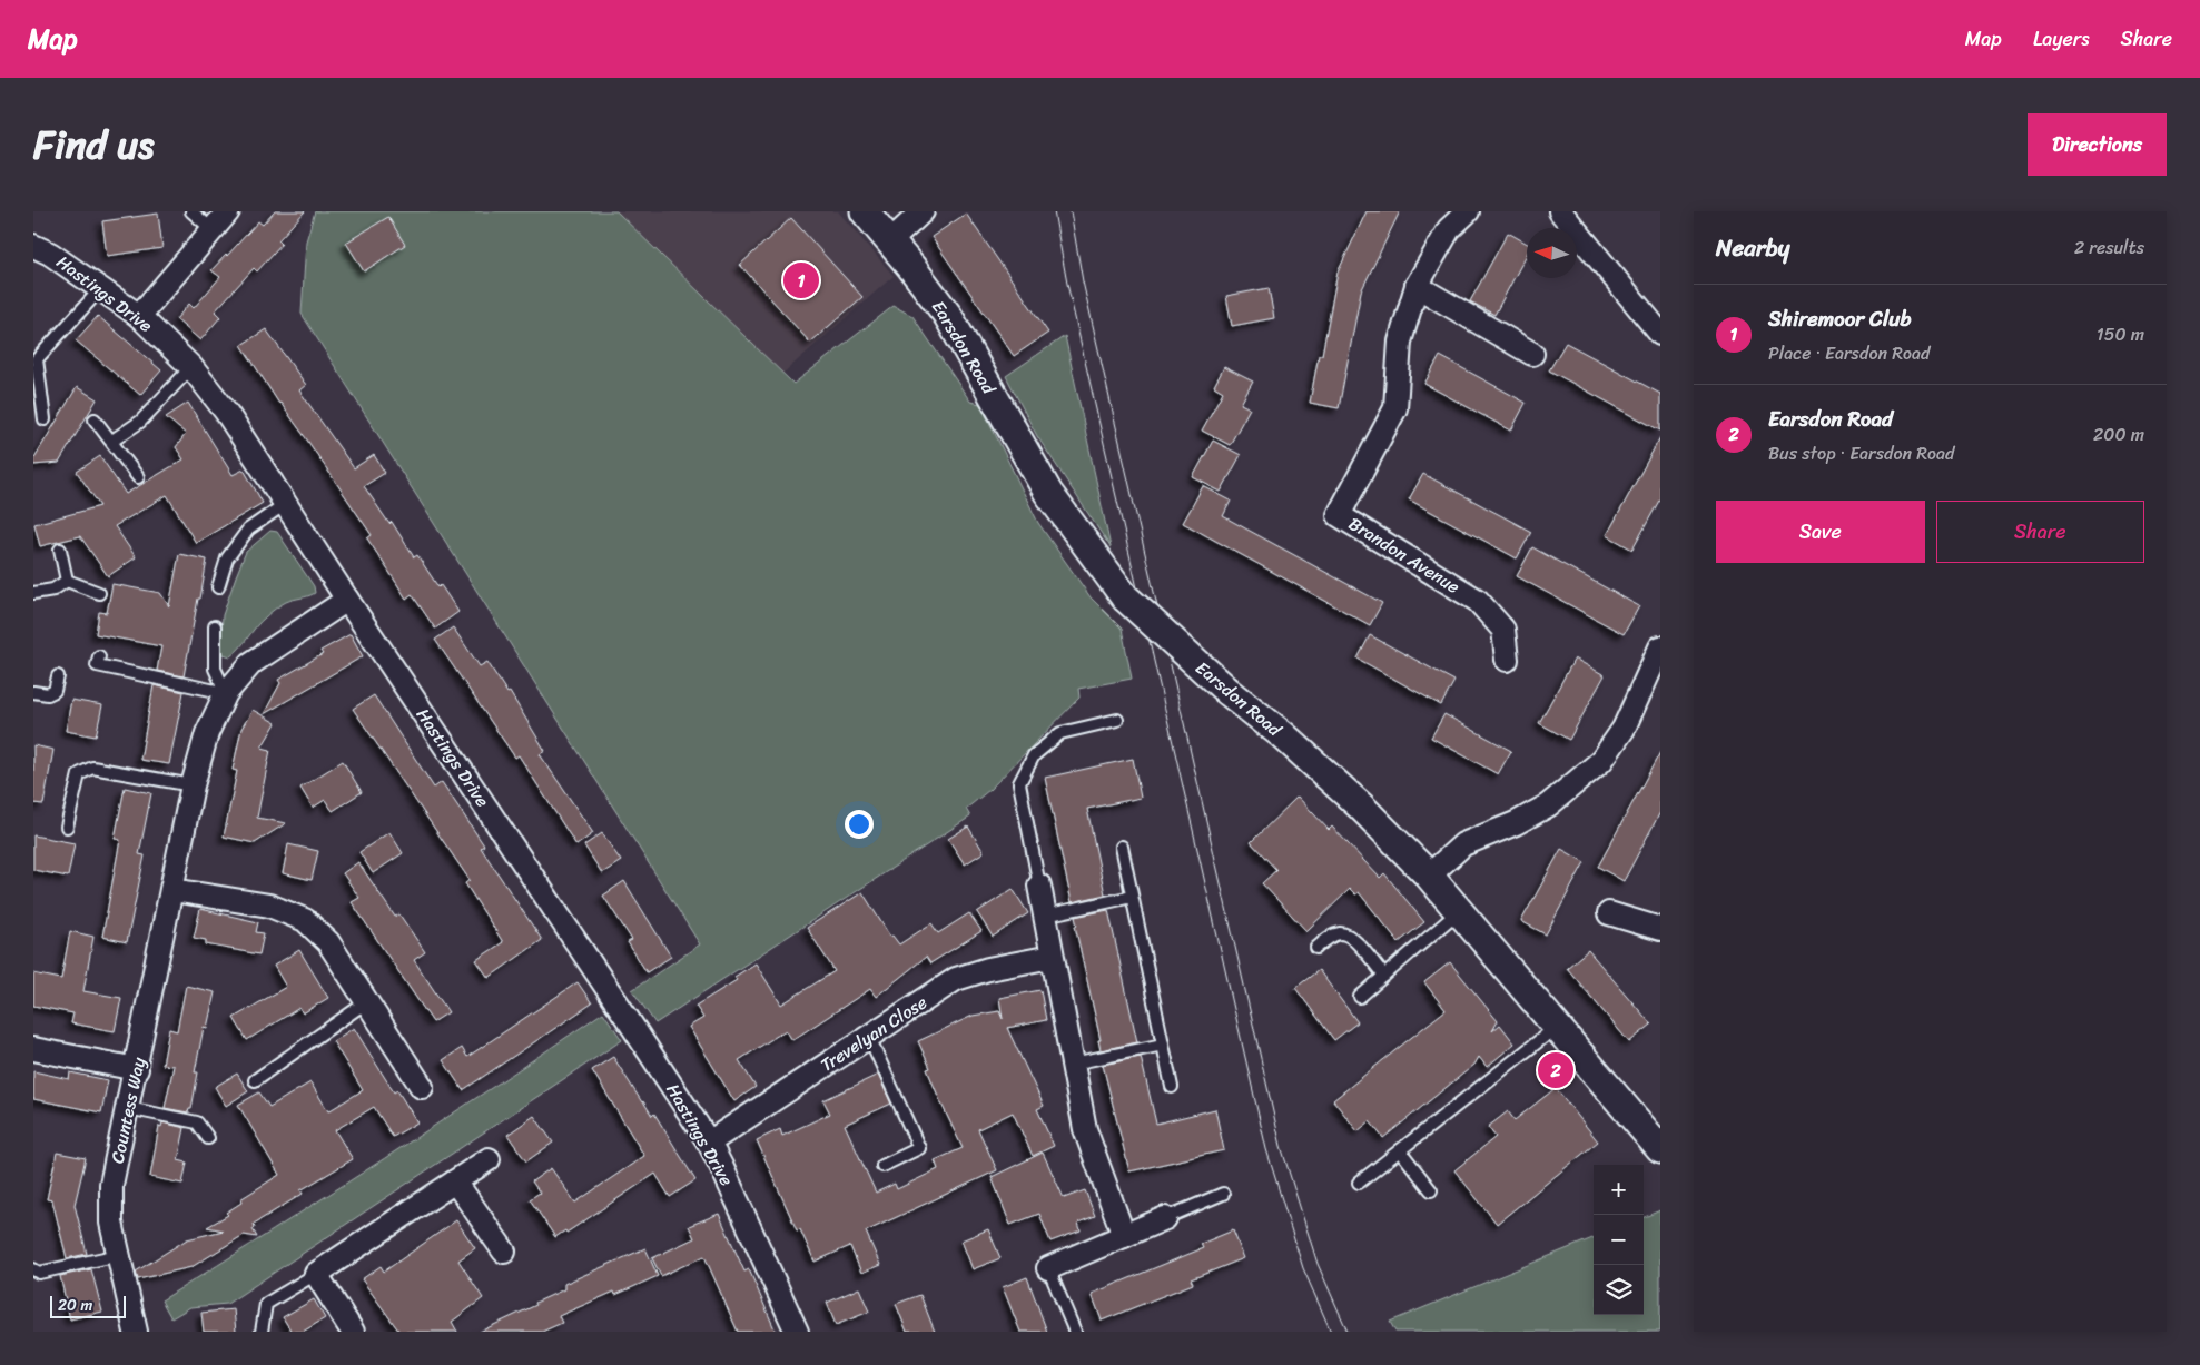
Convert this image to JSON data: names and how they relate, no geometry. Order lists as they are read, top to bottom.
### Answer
{
  "streets": {
    "street": [
      "Hastings Drive",
      "Earsdon Road",
      "Brandon Avenue",
      "Trevelyan Close",
      "Countess Way"
    ]
  },
  "crossings": [
    ["Hastings Drive", "Trevelyan Close"],
    ["Hastings Drive", "Countess Way"]
  ],
  "scale_bar": "20 m",
  "north": "left",
  "page": {
    "header": "Map",
    "nav": ["Map", "Layers", "Share"],
    "title": "Find us",
    "buttons": [
      "Directions",
      ["Save", "Share"]
    ],
    "heading": ["Nearby", "2 results"],
    "pins": ["1", "2"],
    "list": [
      {
        "mark": "1",
        "name": "Shiremoor Club",
        "note": "Place · Earsdon Road",
        "value": "150 m"
      },
      {
        "mark": "2",
        "name": "Earsdon Road",
        "note": "Bus stop · Earsdon Road",
        "value": "200 m"
      }
    ],
    "map_buttons": ["+", "−"],
    "scale": "20 m"
  }
}
